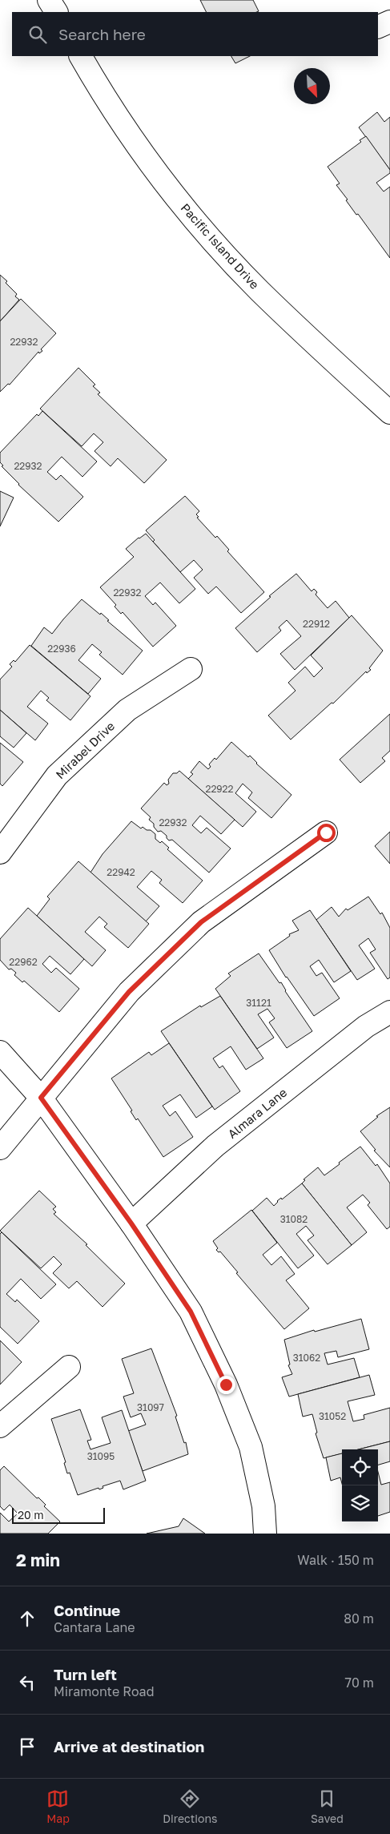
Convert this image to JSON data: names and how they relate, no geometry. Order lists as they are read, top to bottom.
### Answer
{
  "streets": {
    "street": ["Pacific Island Drive", "Mirabel Drive", "Almara Lane"]
  },
  "house_numbers": [
    "22932",
    "22932",
    "22932",
    "22912",
    "22936",
    "22922",
    "22932",
    "22942",
    "22962",
    "31121",
    "31082",
    "31062",
    "31097",
    "31052",
    "31095"
  ],
  "scale_bar": "20 m",
  "north": "bottom right",
  "page": {
    "search": "Search here",
    "scale": "20 m",
    "heading": ["2 min", "Walk · 150 m"],
    "list": [
      ["Continue", "Cantara Lane", "80 m"],
      ["Turn left", "Miramonte Road", "70 m"],
      "Arrive at destination"
    ],
    "nav": ["Map", "Directions", "Saved"]
  }
}
